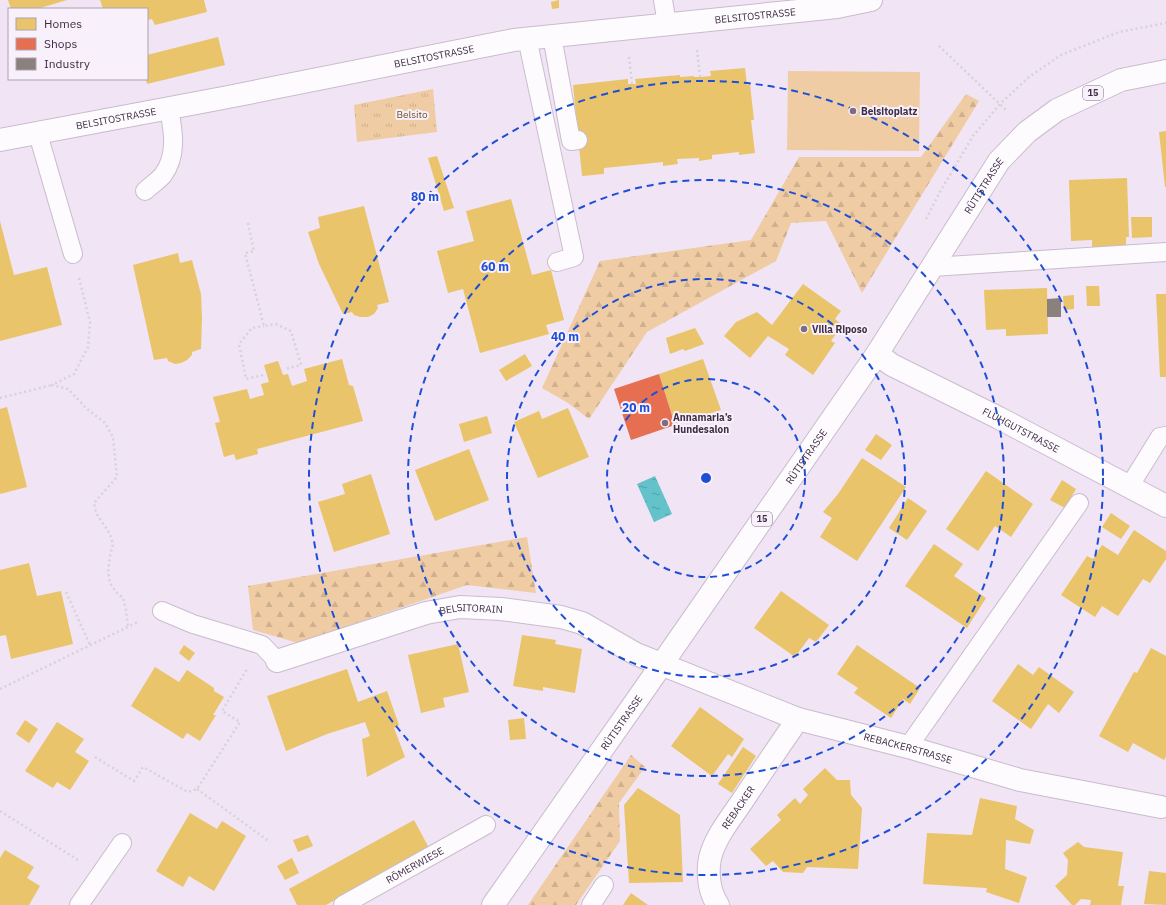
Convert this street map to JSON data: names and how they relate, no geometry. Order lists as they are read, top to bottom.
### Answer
{
  "streets": {
    "street": [
      "BELSITOSTRASSE",
      "15",
      "RÜTISTRASSE",
      "FLUHGUTSTRASSE",
      "BELSITORAIN",
      "REBACKERSTRASSE",
      "REBACKER"
    ],
    "lane": ["RÖMERWIESE"]
  },
  "crossings": [
    ["RÜTISTRASSE", "FLUHGUTSTRASSE"],
    ["RÜTISTRASSE", "BELSITORAIN"],
    ["RÜTISTRASSE", "REBACKERSTRASSE"],
    ["BELSITORAIN", "REBACKERSTRASSE"],
    ["REBACKERSTRASSE", "REBACKER"]
  ],
  "parks": ["Belsito"],
  "places": ["Belsitoplatz", "Villa Riposo", "Annamaria’s Hundesalon"],
  "legend": ["Homes", "Shops", "Industry"],
  "rings": [
    "80 m",
    "60 m",
    "40 m",
    "20 m"
  ]
}
